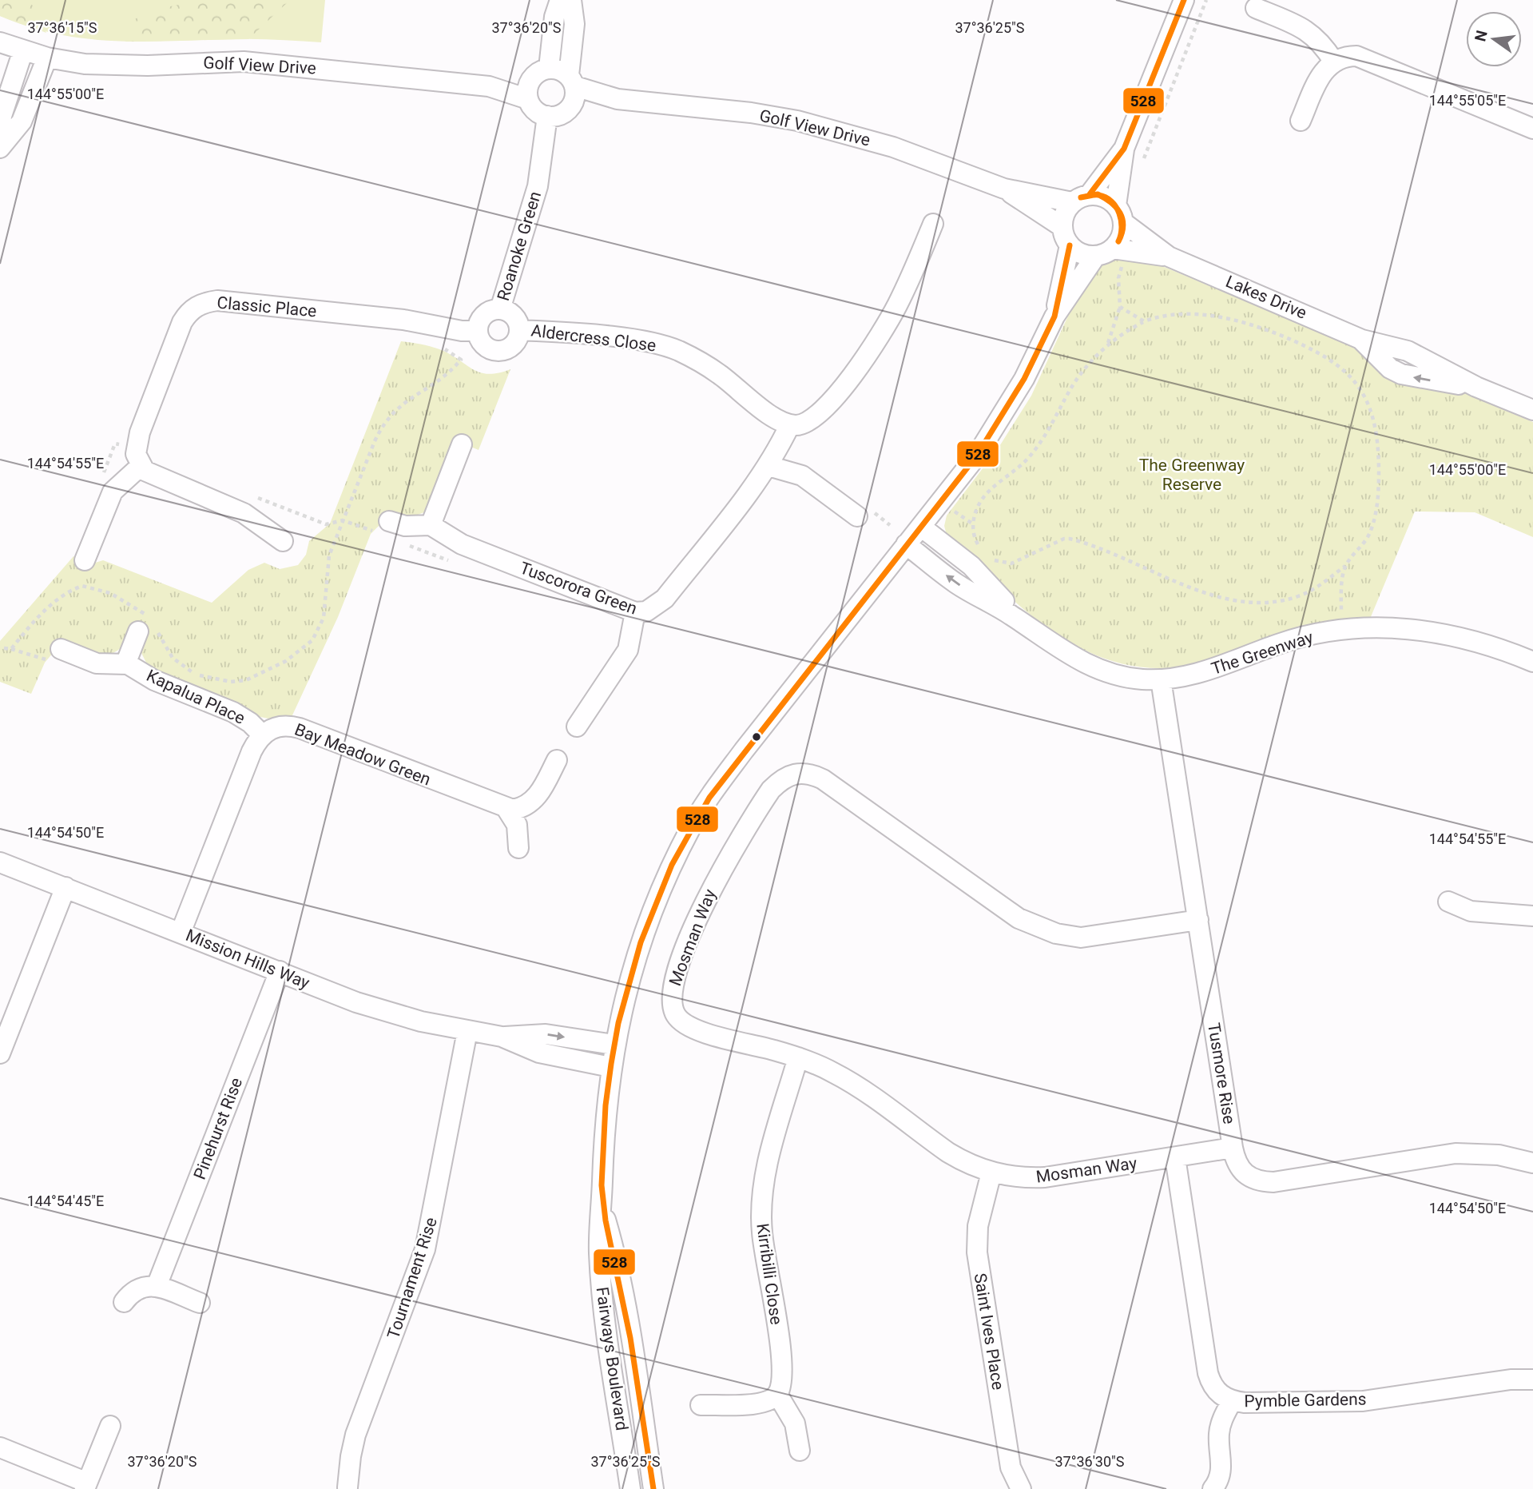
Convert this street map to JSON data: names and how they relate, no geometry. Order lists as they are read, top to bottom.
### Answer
{
  "streets": {
    "street": [
      "Golf View Drive",
      "Roanoke Green",
      "Lakes Drive",
      "Classic Place",
      "Aldercress Close",
      "Tuscorora Green",
      "The Greenway",
      "Kapalua Place",
      "Bay Meadow Green",
      "Mosman Way",
      "Mission Hills Way",
      "Tusmore Rise",
      "Pinehurst Rise",
      "Kirribilli Close",
      "Tournament Rise",
      "Saint Ives Place",
      "Fairways Boulevard",
      "Pymble Gardens"
    ]
  },
  "crossings": [
    ["Golf View Drive", "Roanoke Green"],
    ["Golf View Drive", "Lakes Drive"],
    ["Golf View Drive", "Fairways Boulevard"],
    ["Roanoke Green", "Classic Place"],
    ["Roanoke Green", "Aldercress Close"],
    ["Lakes Drive", "Fairways Boulevard"],
    ["Classic Place", "Aldercress Close"],
    ["Aldercress Close", "Tuscorora Green"],
    ["The Greenway", "Tusmore Rise"],
    ["The Greenway", "Fairways Boulevard"],
    ["Kapalua Place", "Bay Meadow Green"],
    ["Mosman Way", "Tusmore Rise"],
    ["Mosman Way", "Kirribilli Close"],
    ["Mosman Way", "Saint Ives Place"],
    ["Mosman Way", "Pymble Gardens"],
    ["Mission Hills Way", "Pinehurst Rise"],
    ["Mission Hills Way", "Tournament Rise"],
    ["Mission Hills Way", "Fairways Boulevard"]
  ],
  "parks": ["The Greenway Reserve"],
  "lines": ["transit line 528"],
  "north": "left",
  "coordinates": [
    "37°36'15\"S",
    "37°36'20\"S",
    "37°36'25\"S",
    "144°55'00\"E",
    "144°55'05\"E",
    "144°54'55\"E",
    "144°54'50\"E",
    "144°54'45\"E",
    "37°36'30\"S"
  ]
}
